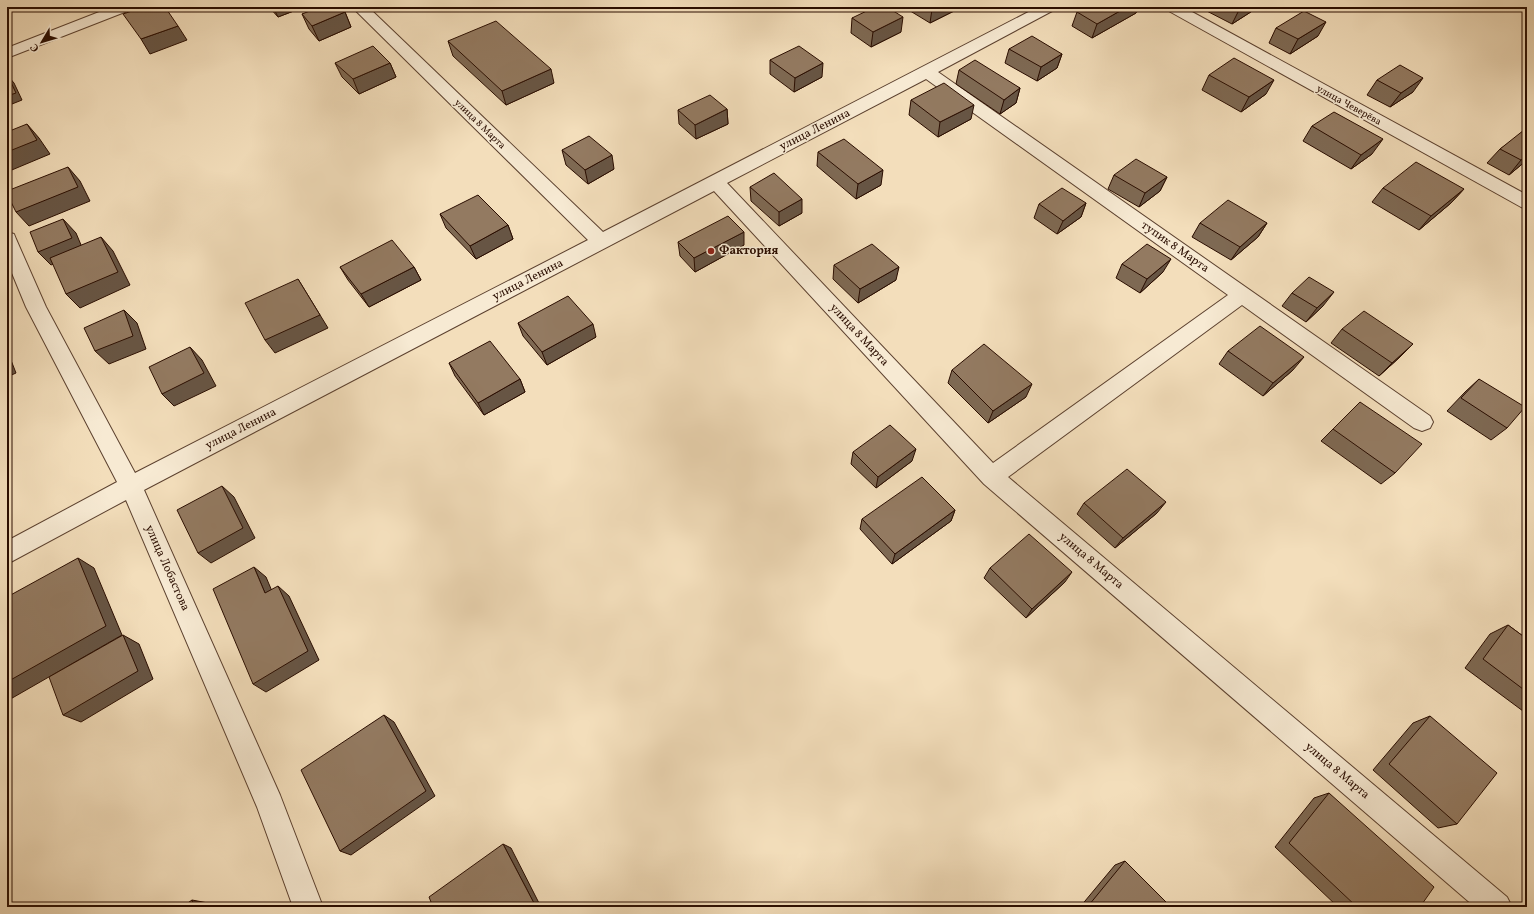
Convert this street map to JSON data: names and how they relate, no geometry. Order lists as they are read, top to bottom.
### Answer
{
  "streets": {
    "street": [
      "улица Чеверёва",
      "улица 8 Марта",
      "улица Ленина",
      "тупик 8 Марта",
      "улица Лобастова"
    ]
  },
  "crossings": [
    ["улица 8 Марта", "улица Ленина"],
    ["улица Ленина", "тупик 8 Марта"],
    ["улица Ленина", "улица Лобастова"]
  ],
  "places": ["Фактория"],
  "north": "bottom left"
}
